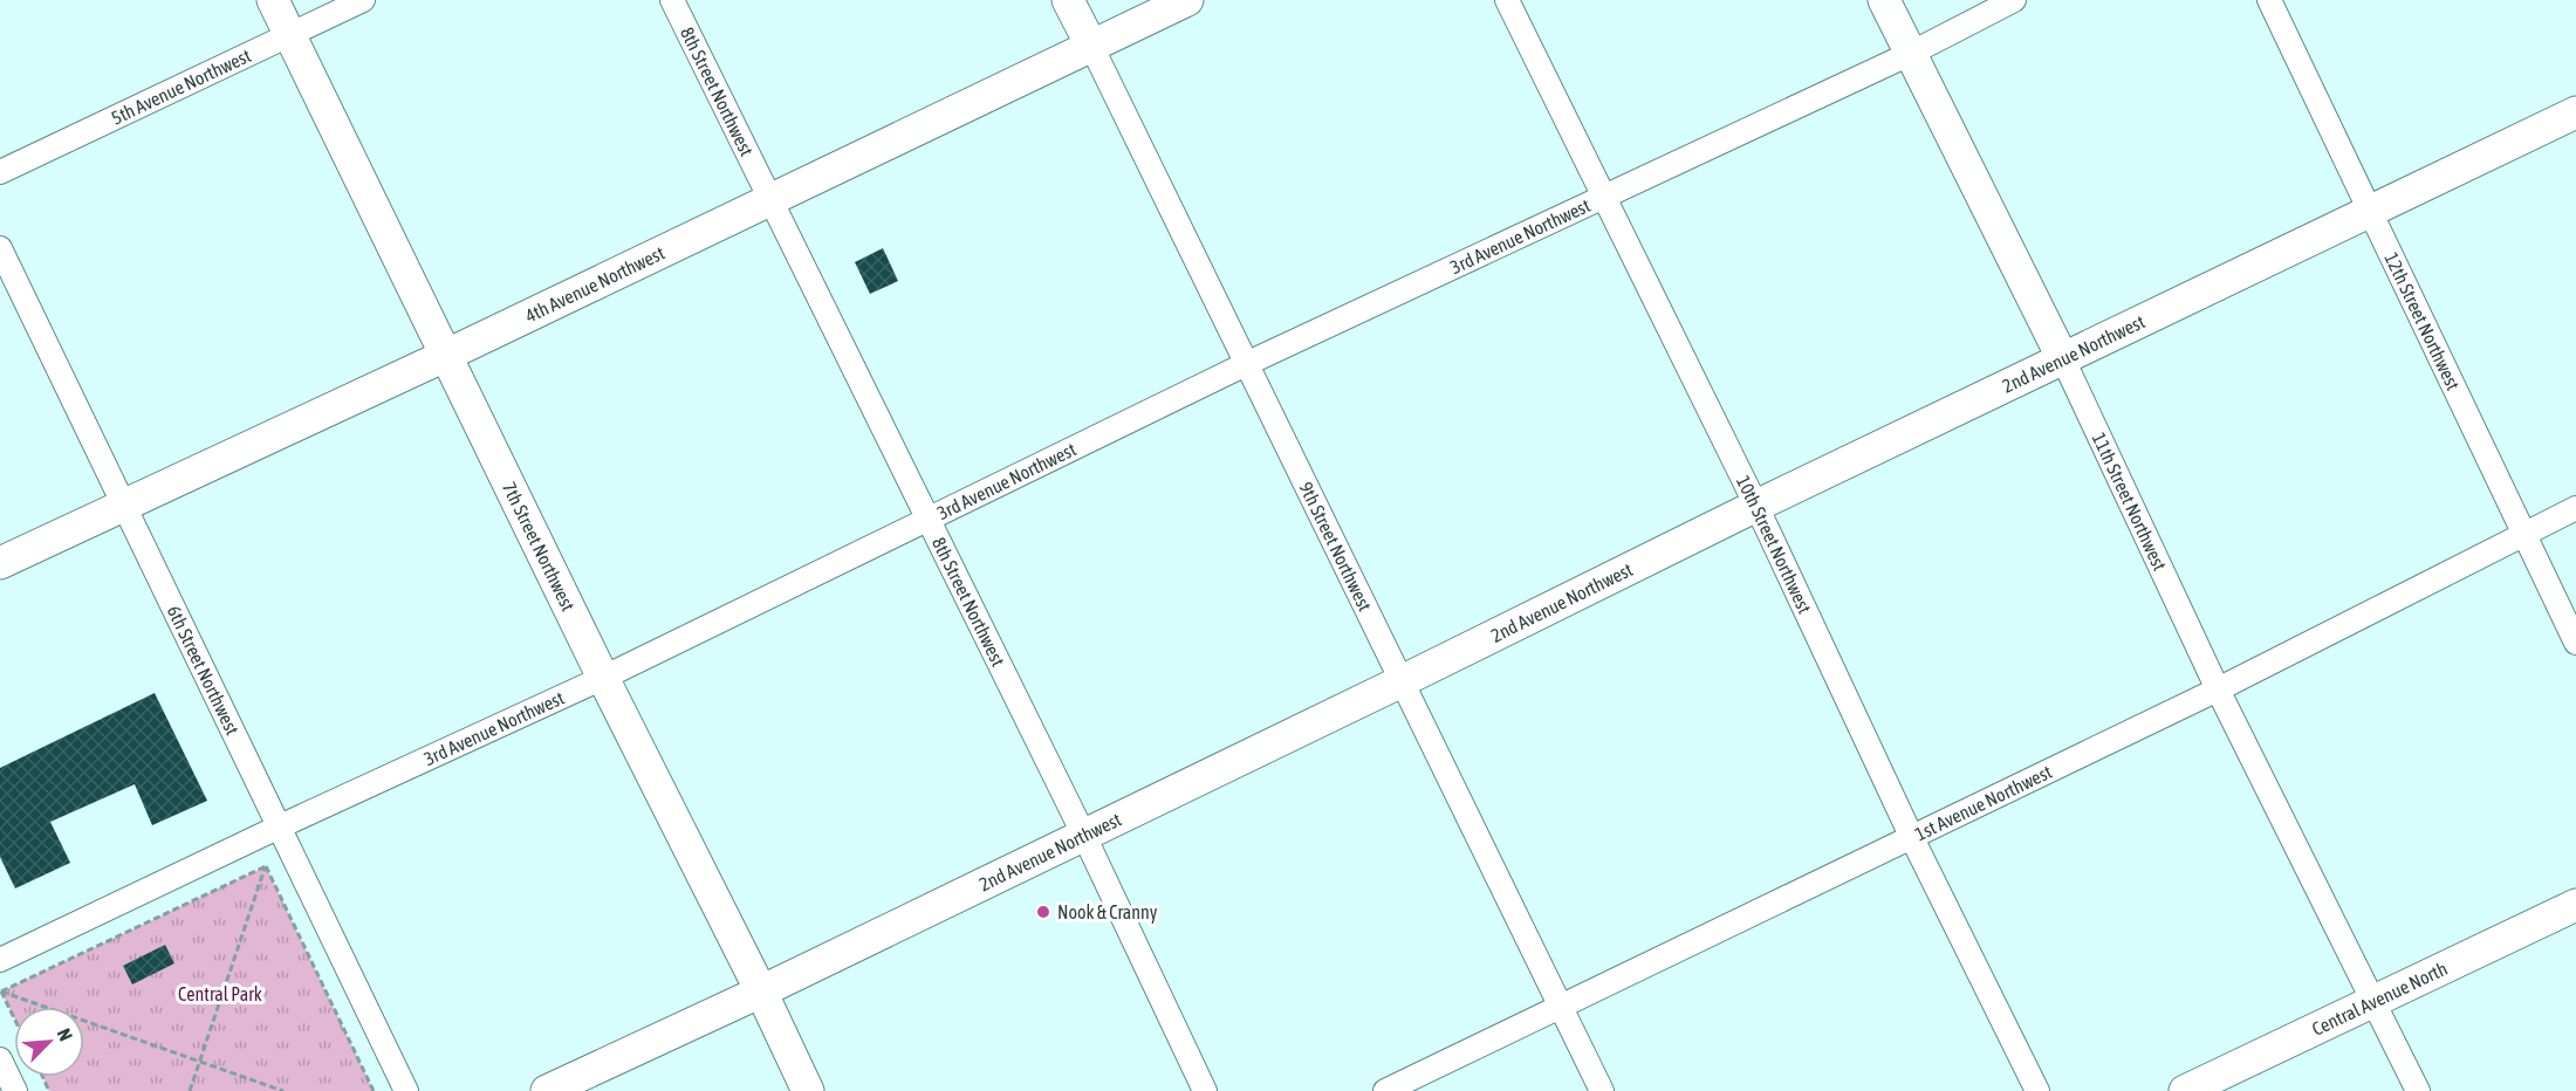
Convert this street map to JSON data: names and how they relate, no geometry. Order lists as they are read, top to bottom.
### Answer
{
  "streets": {
    "street": [
      "5th Avenue Northwest",
      "8th Street Northwest",
      "3rd Avenue Northwest",
      "4th Avenue Northwest",
      "12th Street Northwest",
      "2nd Avenue Northwest",
      "11th Street Northwest",
      "10th Street Northwest",
      "7th Street Northwest",
      "9th Street Northwest",
      "6th Street Northwest",
      "1st Avenue Northwest",
      "Central Avenue North"
    ]
  },
  "crossings": [
    ["5th Avenue Northwest", "7th Street Northwest"],
    ["8th Street Northwest", "3rd Avenue Northwest"],
    ["8th Street Northwest", "4th Avenue Northwest"],
    ["8th Street Northwest", "2nd Avenue Northwest"],
    ["3rd Avenue Northwest", "11th Street Northwest"],
    ["3rd Avenue Northwest", "10th Street Northwest"],
    ["3rd Avenue Northwest", "7th Street Northwest"],
    ["3rd Avenue Northwest", "9th Street Northwest"],
    ["3rd Avenue Northwest", "6th Street Northwest"],
    ["4th Avenue Northwest", "7th Street Northwest"],
    ["4th Avenue Northwest", "9th Street Northwest"],
    ["4th Avenue Northwest", "6th Street Northwest"],
    ["12th Street Northwest", "2nd Avenue Northwest"],
    ["12th Street Northwest", "1st Avenue Northwest"],
    ["2nd Avenue Northwest", "11th Street Northwest"],
    ["2nd Avenue Northwest", "10th Street Northwest"],
    ["2nd Avenue Northwest", "7th Street Northwest"],
    ["2nd Avenue Northwest", "9th Street Northwest"],
    ["11th Street Northwest", "1st Avenue Northwest"],
    ["11th Street Northwest", "Central Avenue North"],
    ["10th Street Northwest", "1st Avenue Northwest"],
    ["9th Street Northwest", "1st Avenue Northwest"]
  ],
  "parks": ["Central Park"],
  "places": ["Nook & Cranny"],
  "north": "top right"
}
